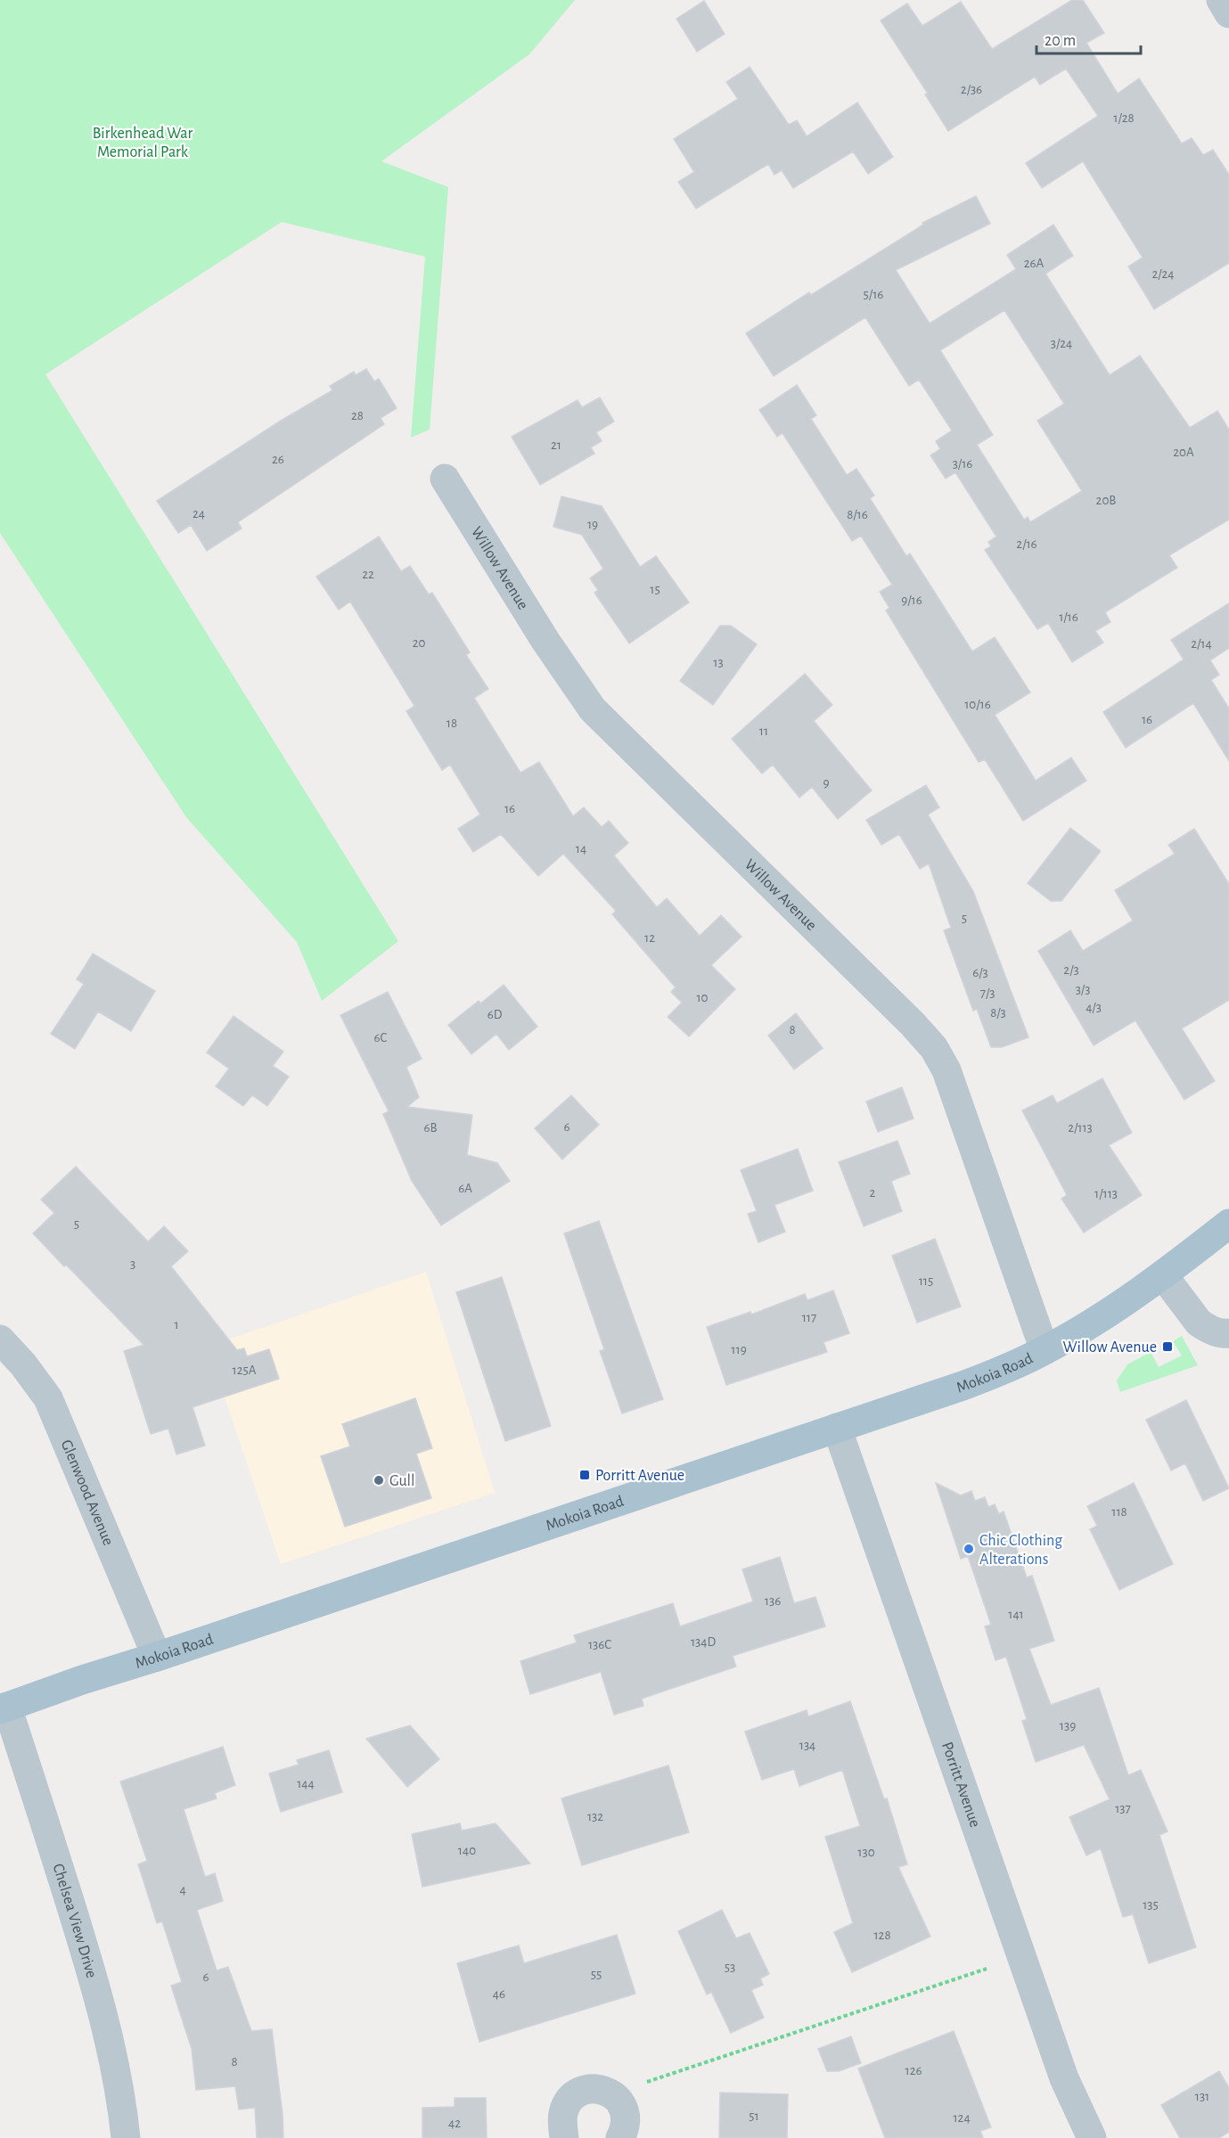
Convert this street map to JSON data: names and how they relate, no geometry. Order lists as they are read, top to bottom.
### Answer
{
  "streets": {
    "main road": ["Mokoia Road"],
    "street": [
      "Willow Avenue",
      "Glenwood Avenue",
      "Porritt Avenue",
      "Chelsea View Drive"
    ]
  },
  "crossings": [
    ["Willow Avenue", "Mokoia Road"],
    ["Mokoia Road", "Glenwood Avenue"],
    ["Mokoia Road", "Porritt Avenue"],
    ["Mokoia Road", "Chelsea View Drive"]
  ],
  "parks": ["Birkenhead War Memorial Park"],
  "places": {
    "transit": ["Willow Avenue", "Porritt Avenue"],
    "other": ["Gull", "Chic Clothing Alterations"]
  },
  "house_numbers": [
    "2/36",
    "1/28",
    "26A",
    "2/24",
    "5/16",
    "3/24",
    "28",
    "21",
    "20A",
    "26",
    "3/16",
    "20B",
    "24",
    "8/16",
    "19",
    "2/16",
    "22",
    "15",
    "9/16",
    "1/16",
    "20",
    "2/14",
    "13",
    "10/16",
    "16",
    "18",
    "11",
    "9",
    "16",
    "14",
    "5",
    "12",
    "2/3",
    "6/3",
    "3/3",
    "7/3",
    "10",
    "4/3",
    "8/3",
    "6D",
    "8",
    "6C",
    "6",
    "6B",
    "2/113",
    "6A",
    "2",
    "1/113",
    "5",
    "3",
    "115",
    "117",
    "1",
    "119",
    "125A",
    "118",
    "136",
    "141",
    "134D",
    "136C",
    "139",
    "134",
    "144",
    "137",
    "132",
    "140",
    "130",
    "4",
    "135",
    "128",
    "53",
    "55",
    "6",
    "46",
    "8",
    "126",
    "131",
    "51",
    "124",
    "42"
  ],
  "scale_bar": "20 m"
}
